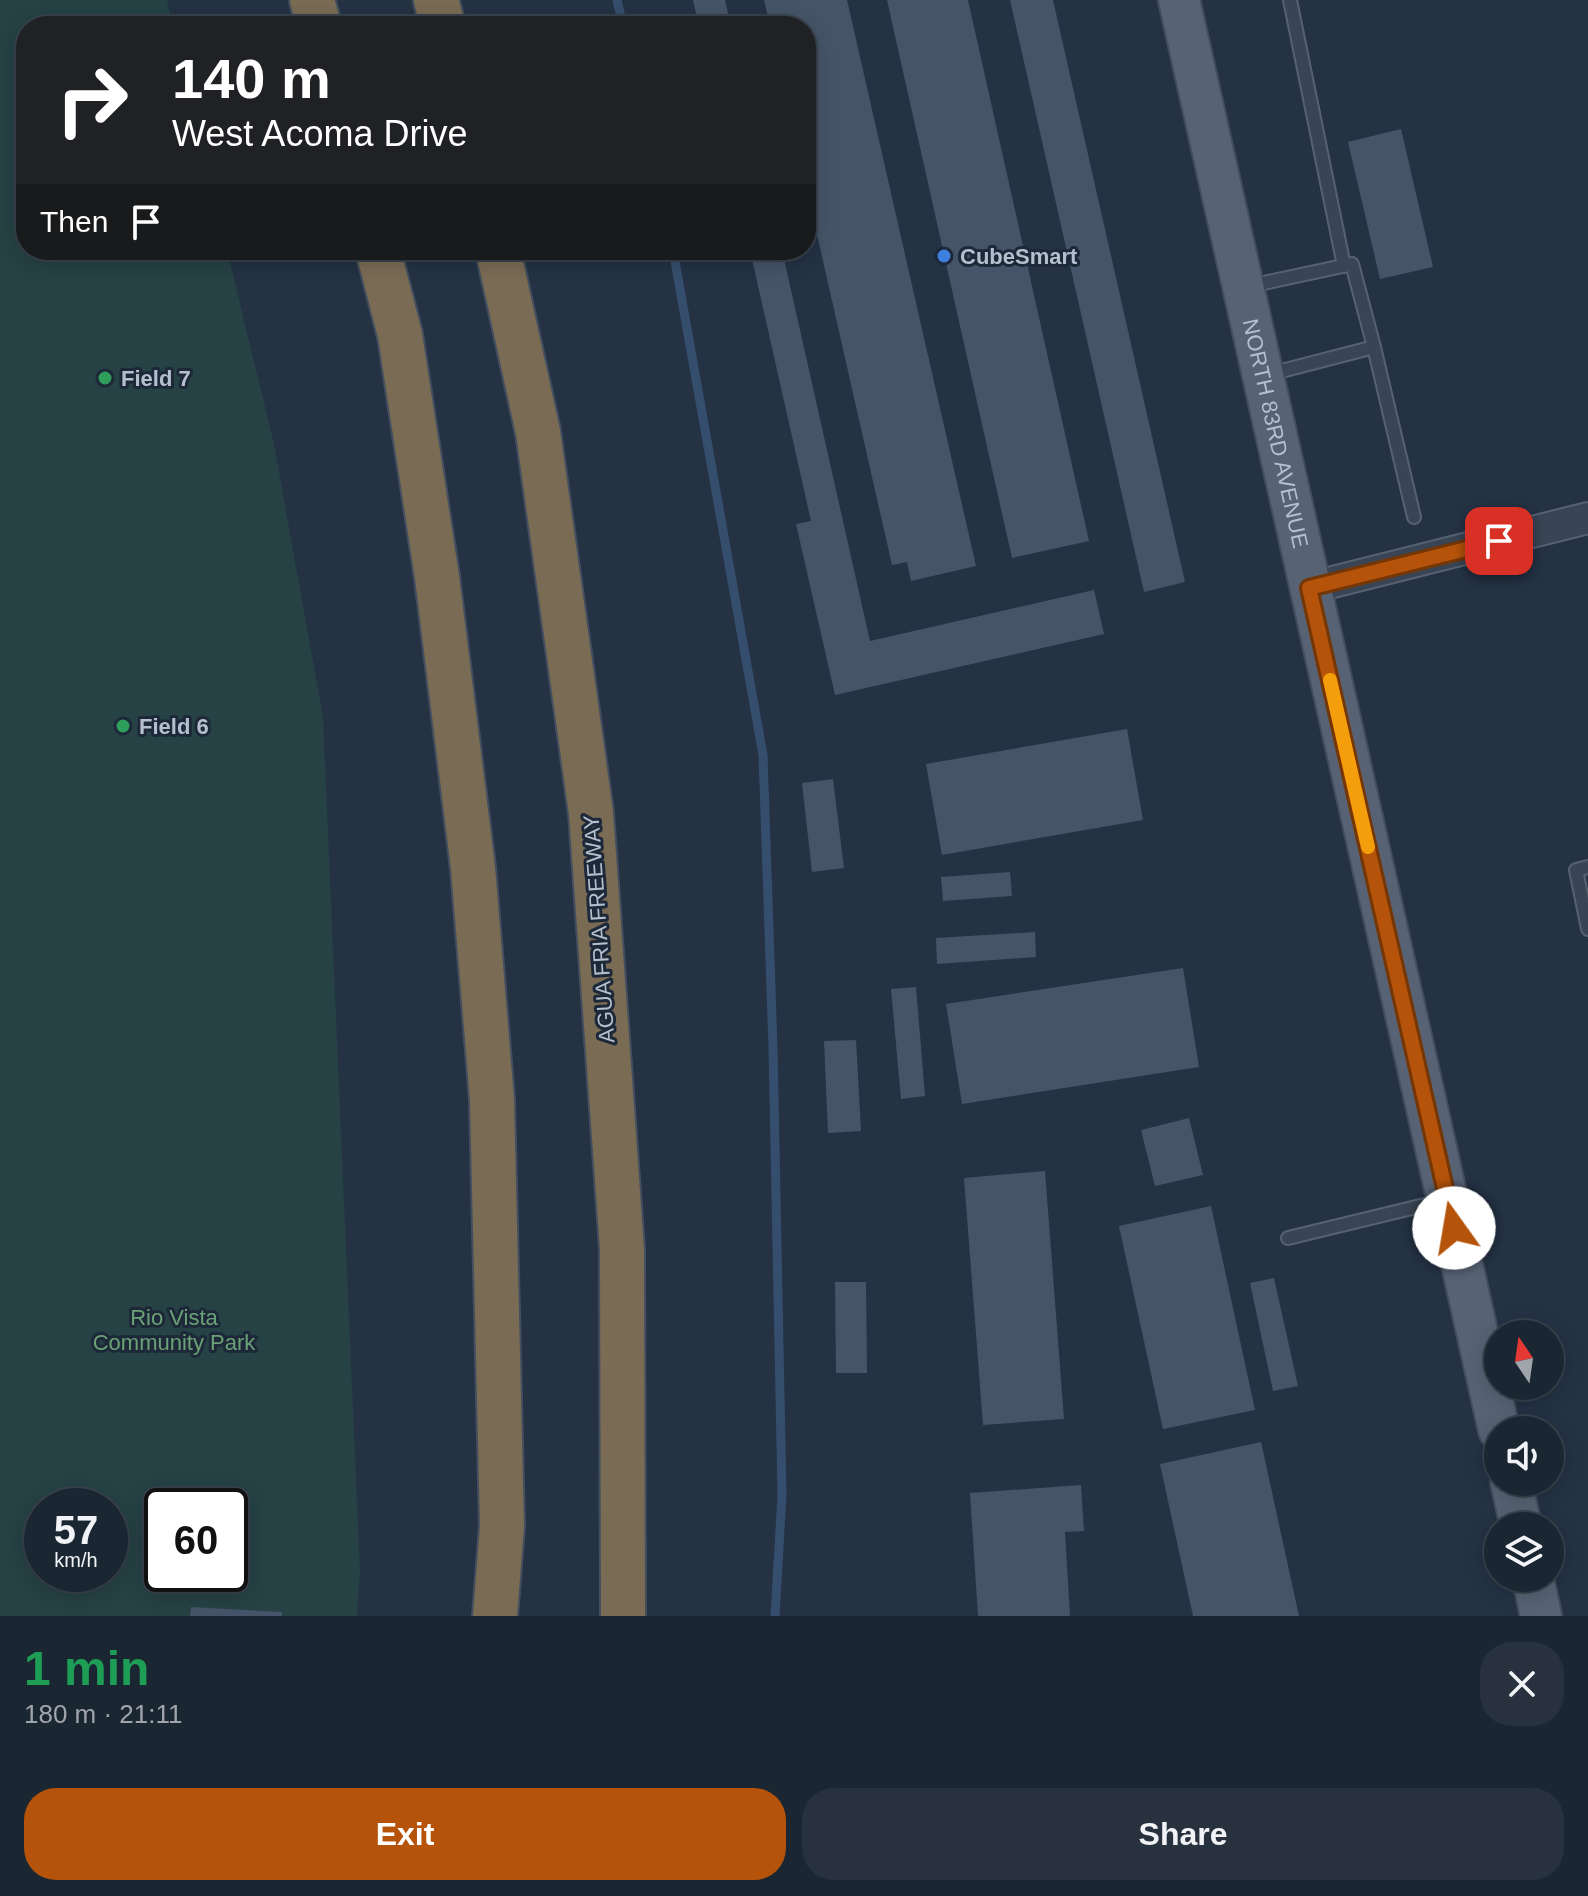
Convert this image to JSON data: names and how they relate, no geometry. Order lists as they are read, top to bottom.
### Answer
{
  "streets": {
    "highway": ["AGUA FRIA FREEWAY"],
    "main road": ["NORTH 83RD AVENUE"]
  },
  "parks": ["Rio Vista Community Park"],
  "places": ["CubeSmart", "Field 7", "Field 6"],
  "north": "top",
  "page": {
    "turn": ["140 m", "West Acoma Drive"],
    "then": "Then",
    "speed": "57 km/h",
    "limit": "60",
    "heading": ["1 min", "180 m · 21:11"],
    "buttons": ["Exit", "Share"]
  }
}
